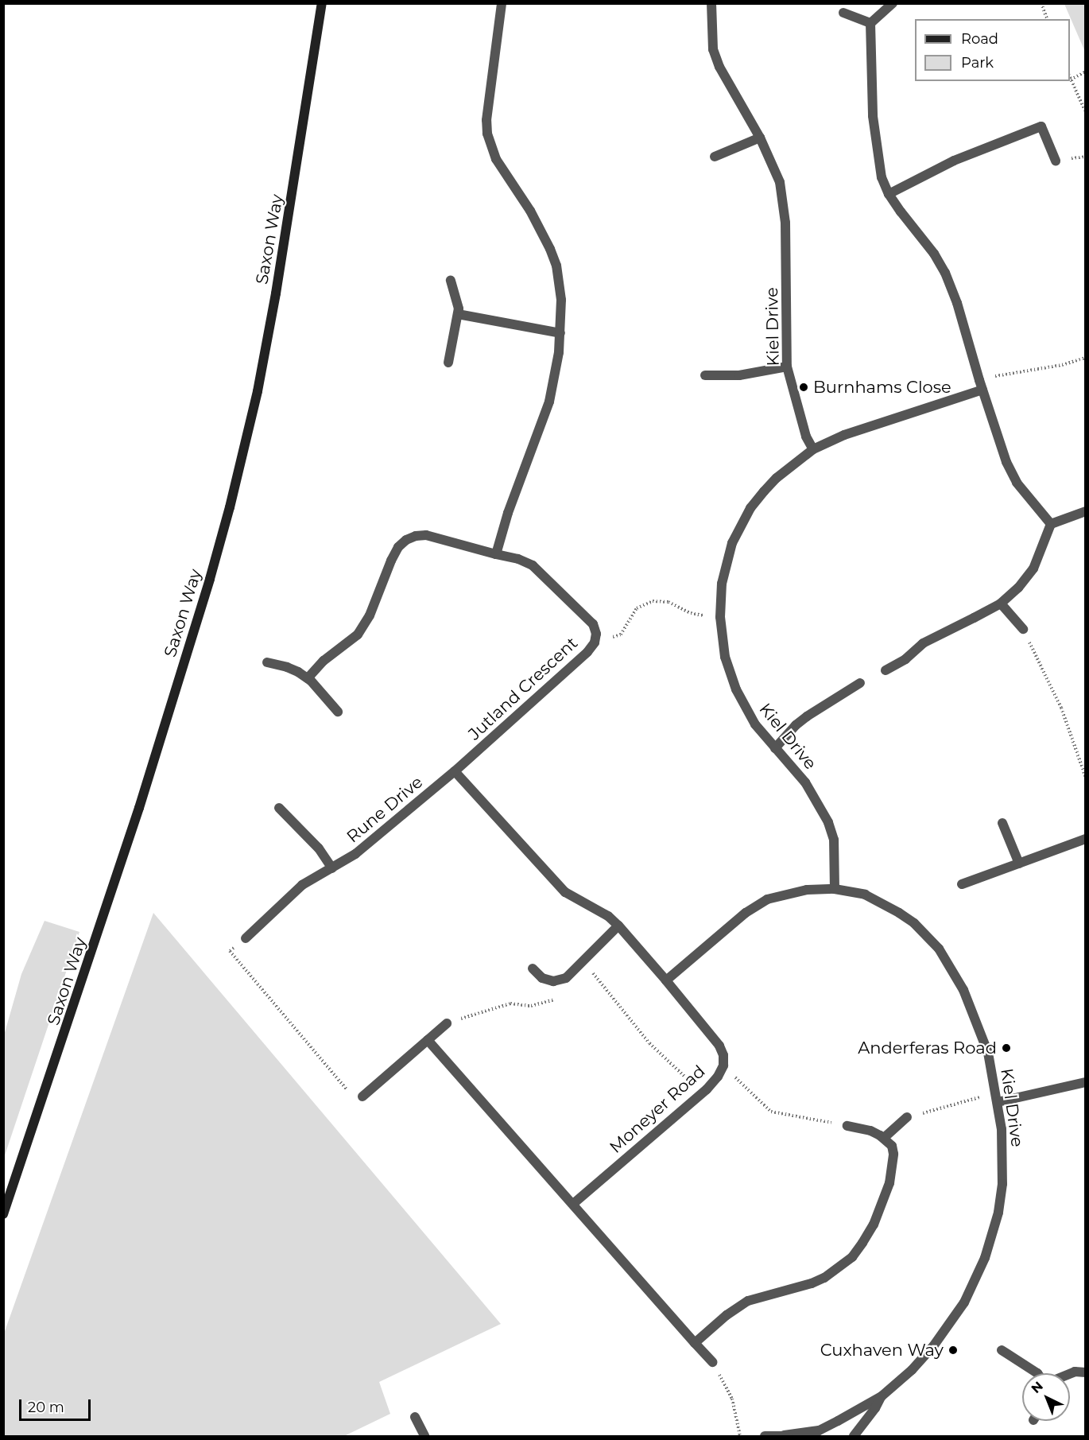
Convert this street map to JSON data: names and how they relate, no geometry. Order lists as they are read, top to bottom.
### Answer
{
  "streets": {
    "street": [
      "Saxon Way",
      "Kiel Drive",
      "Jutland Crescent",
      "Rune Drive",
      "Moneyer Road"
    ]
  },
  "crossings": [
    ["Jutland Crescent", "Rune Drive"]
  ],
  "places": ["Burnhams Close", "Anderferas Road", "Cuxhaven Way"],
  "legend": ["Road", "Park"],
  "scale_bar": "20 m",
  "north": "top left"
}
